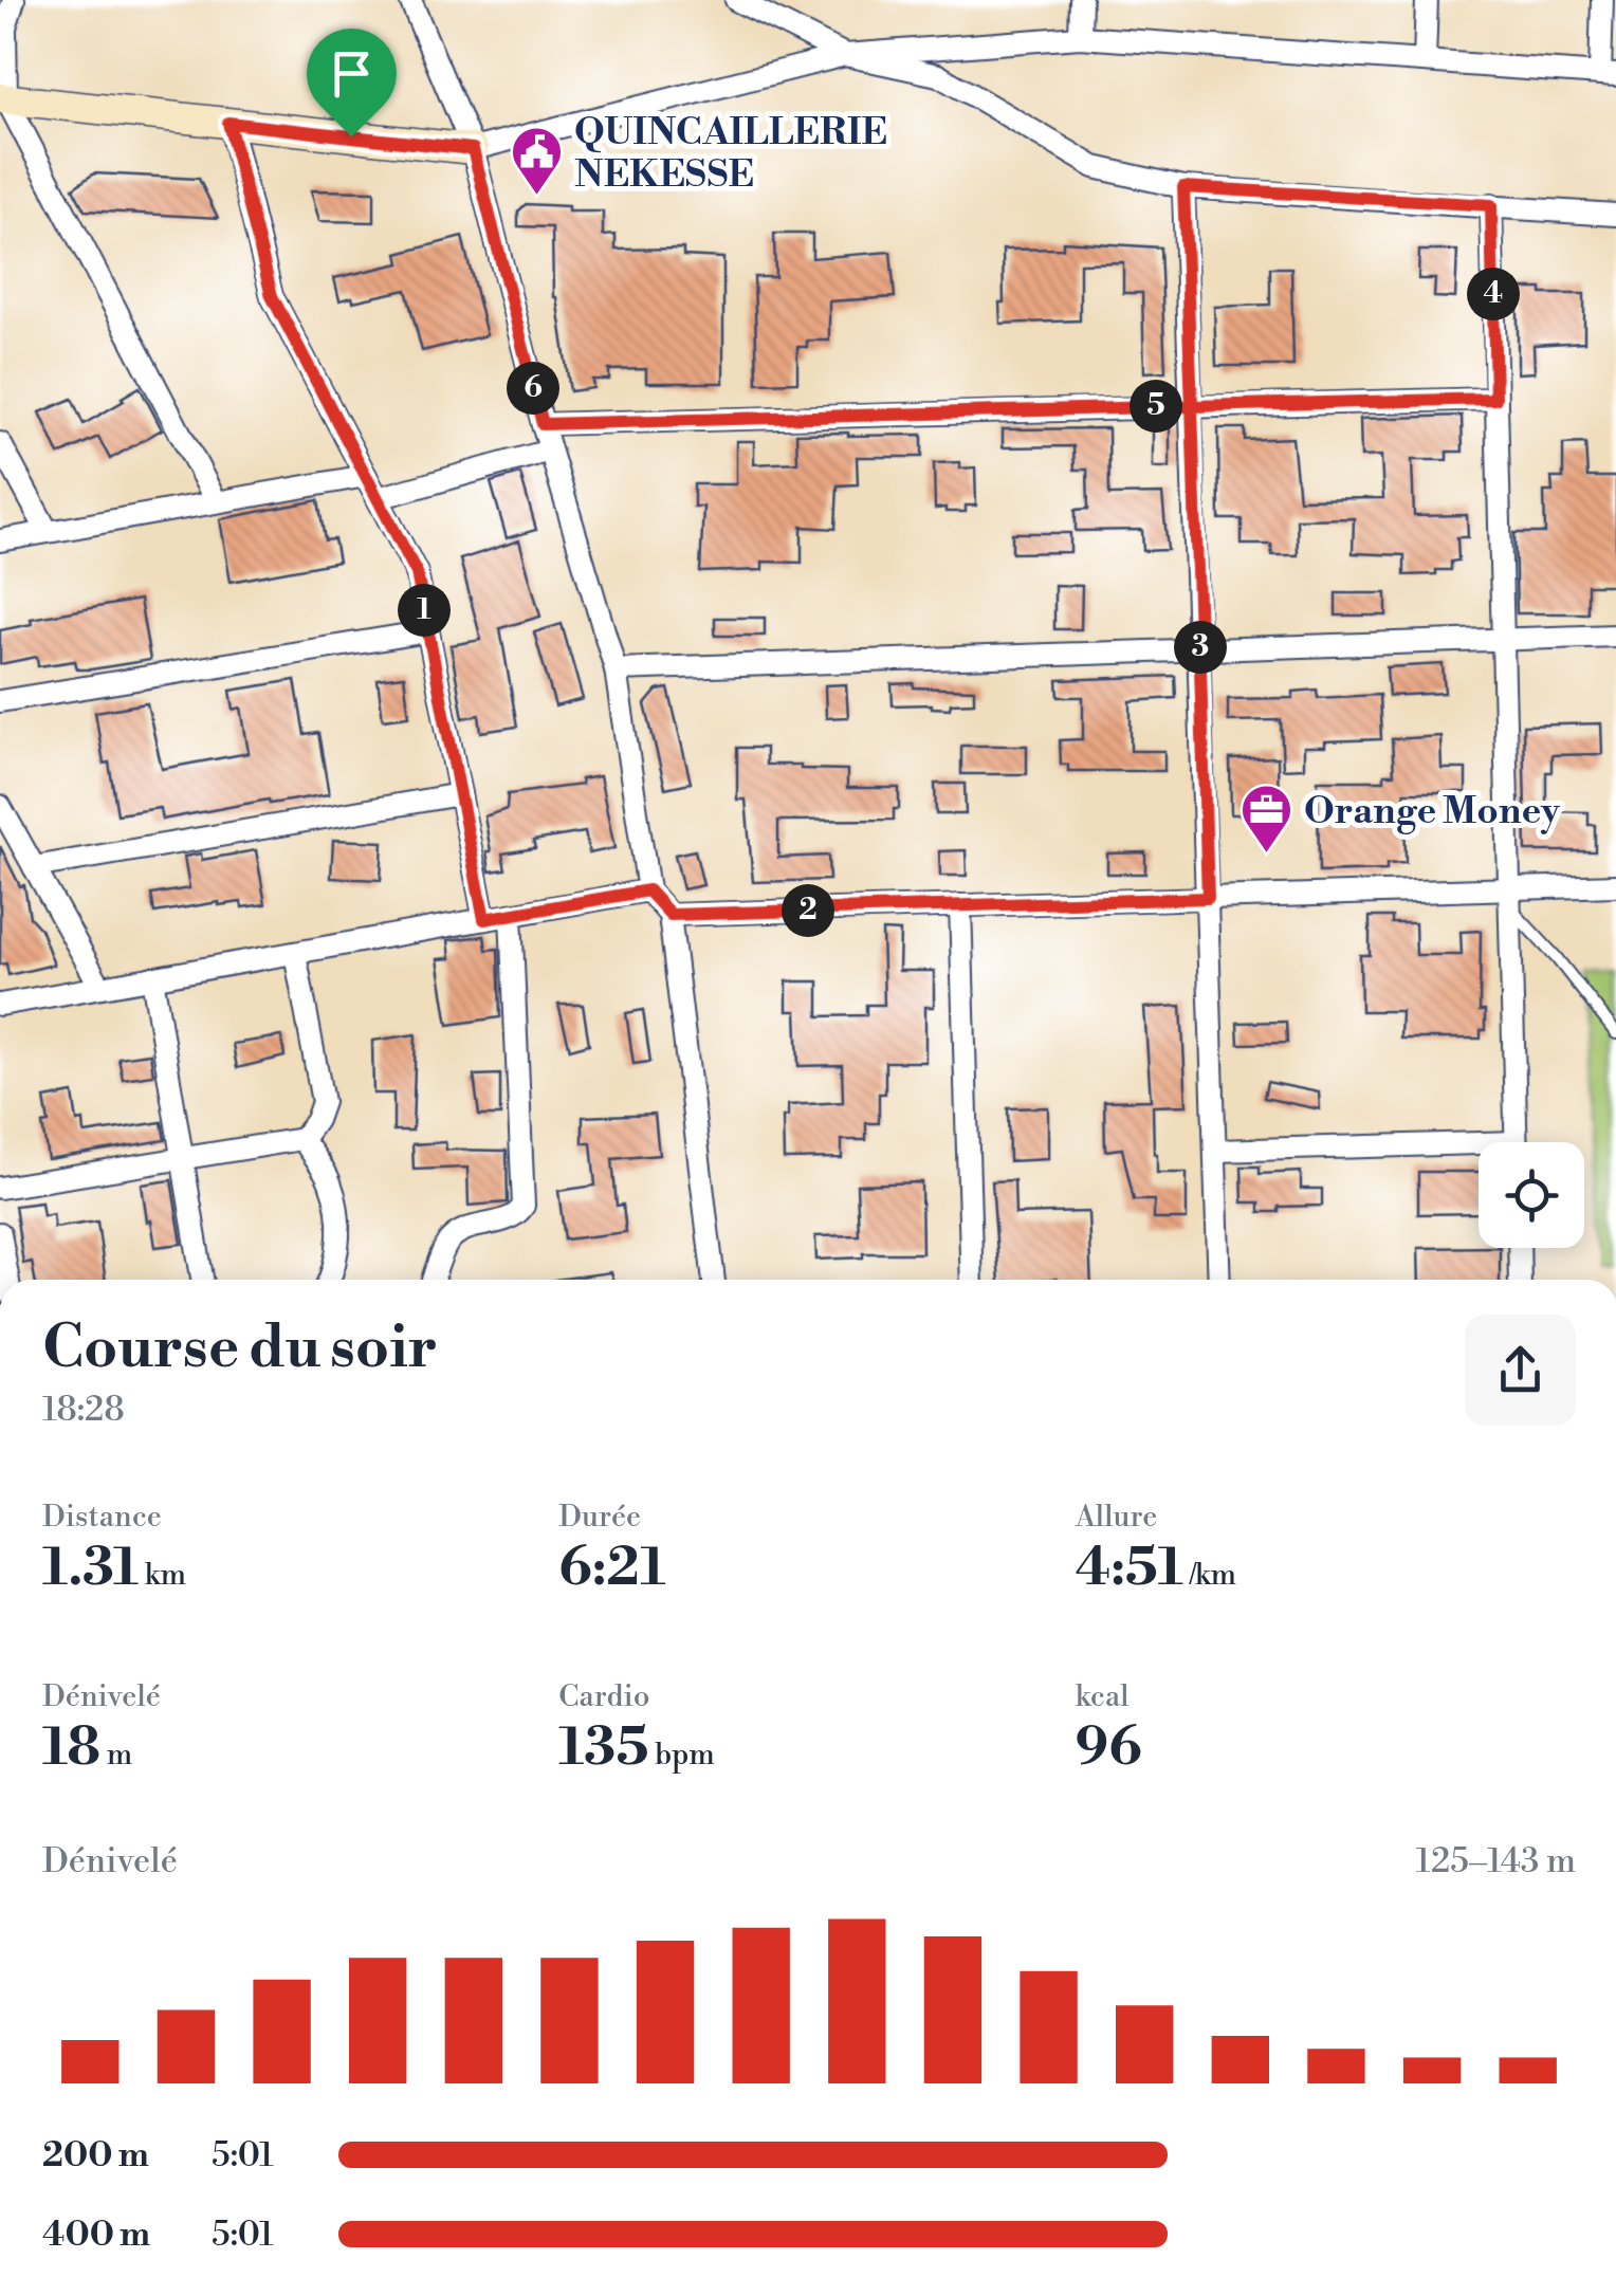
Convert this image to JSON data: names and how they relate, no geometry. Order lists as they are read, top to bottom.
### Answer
{
  "places": {
    "public building": ["QUINCAILLERIE NEKESSE"],
    "office": ["Orange Money"]
  },
  "page": {
    "pins": [
      "4",
      "6",
      "5",
      "1",
      "3",
      "2"
    ],
    "heading": ["Course du soir", "18:28"],
    "stats": [
      ["Distance", "1.31 km"],
      ["Durée", "6:21"],
      ["Allure", "4:51 /km"],
      ["Dénivelé", "18 m"],
      ["Cardio", "135 bpm"],
      ["kcal", "96"]
    ],
    "chart": ["Dénivelé", "125–143 m"],
    "list": [
      {
        "name": "200 m",
        "note": "5:01"
      },
      {
        "name": "400 m",
        "note": "5:01"
      }
    ]
  }
}
